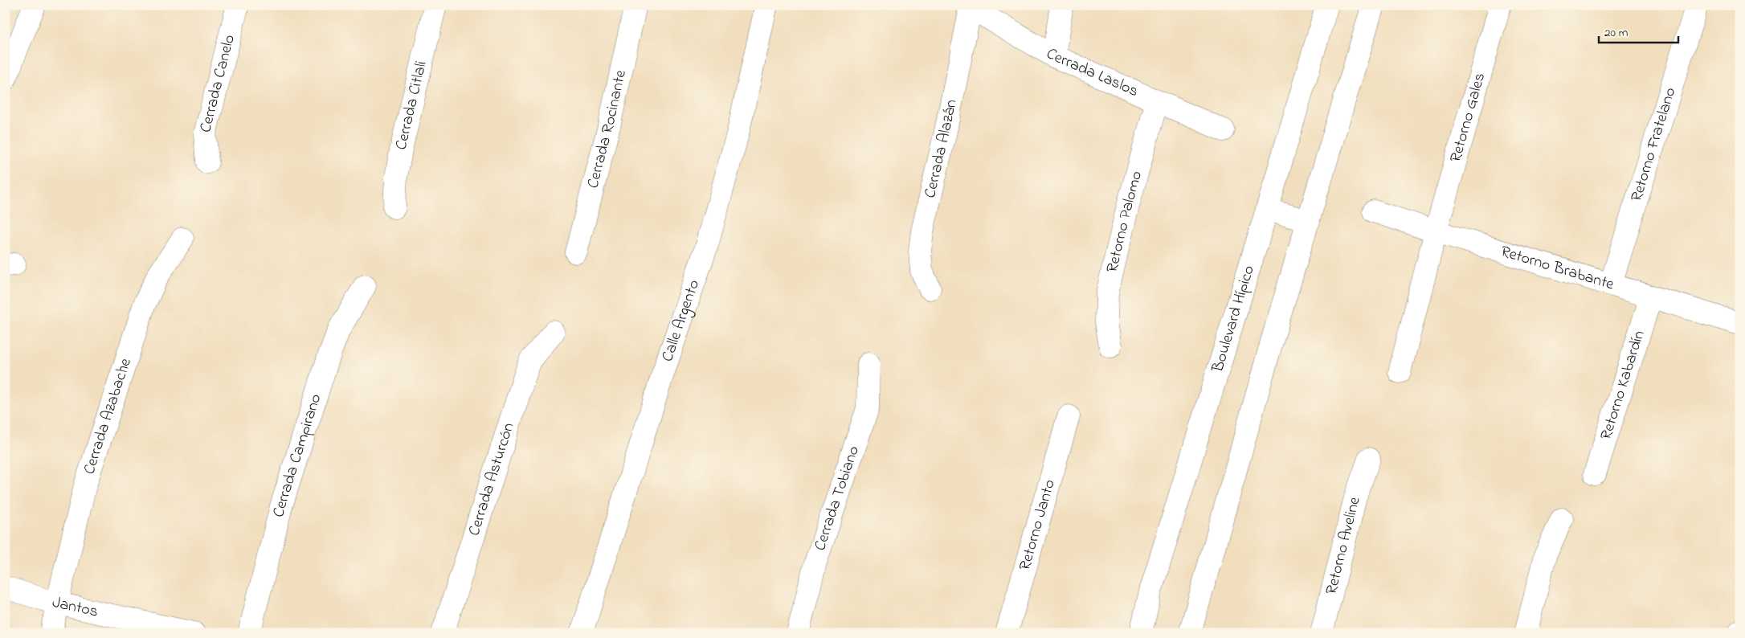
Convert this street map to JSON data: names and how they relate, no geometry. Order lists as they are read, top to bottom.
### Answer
{
  "streets": {
    "street": [
      "Cerrada Laslos",
      "Cerrada Canelo",
      "Cerrada Citlali",
      "Retorno Gales",
      "Cerrada Rocinante",
      "Retorno Fratelano",
      "Cerrada Alazán",
      "Retorno Palomo",
      "Retorno Brabante",
      "Boulevard Hípico",
      "Calle Argento",
      "Retorno Kabardín",
      "Cerrada Azabache",
      "Cerrada Campirano",
      "Cerrada Asturcón",
      "Cerrada Tobiano",
      "Retorno Janto",
      "Retorno Aveline",
      "Jantos"
    ]
  },
  "crossings": [
    ["Cerrada Laslos", "Cerrada Alazán"],
    ["Cerrada Laslos", "Retorno Palomo"],
    ["Retorno Gales", "Retorno Brabante"],
    ["Retorno Fratelano", "Retorno Brabante"],
    ["Retorno Brabante", "Retorno Kabardín"],
    ["Cerrada Azabache", "Jantos"]
  ],
  "scale_bar": "20 m"
}
